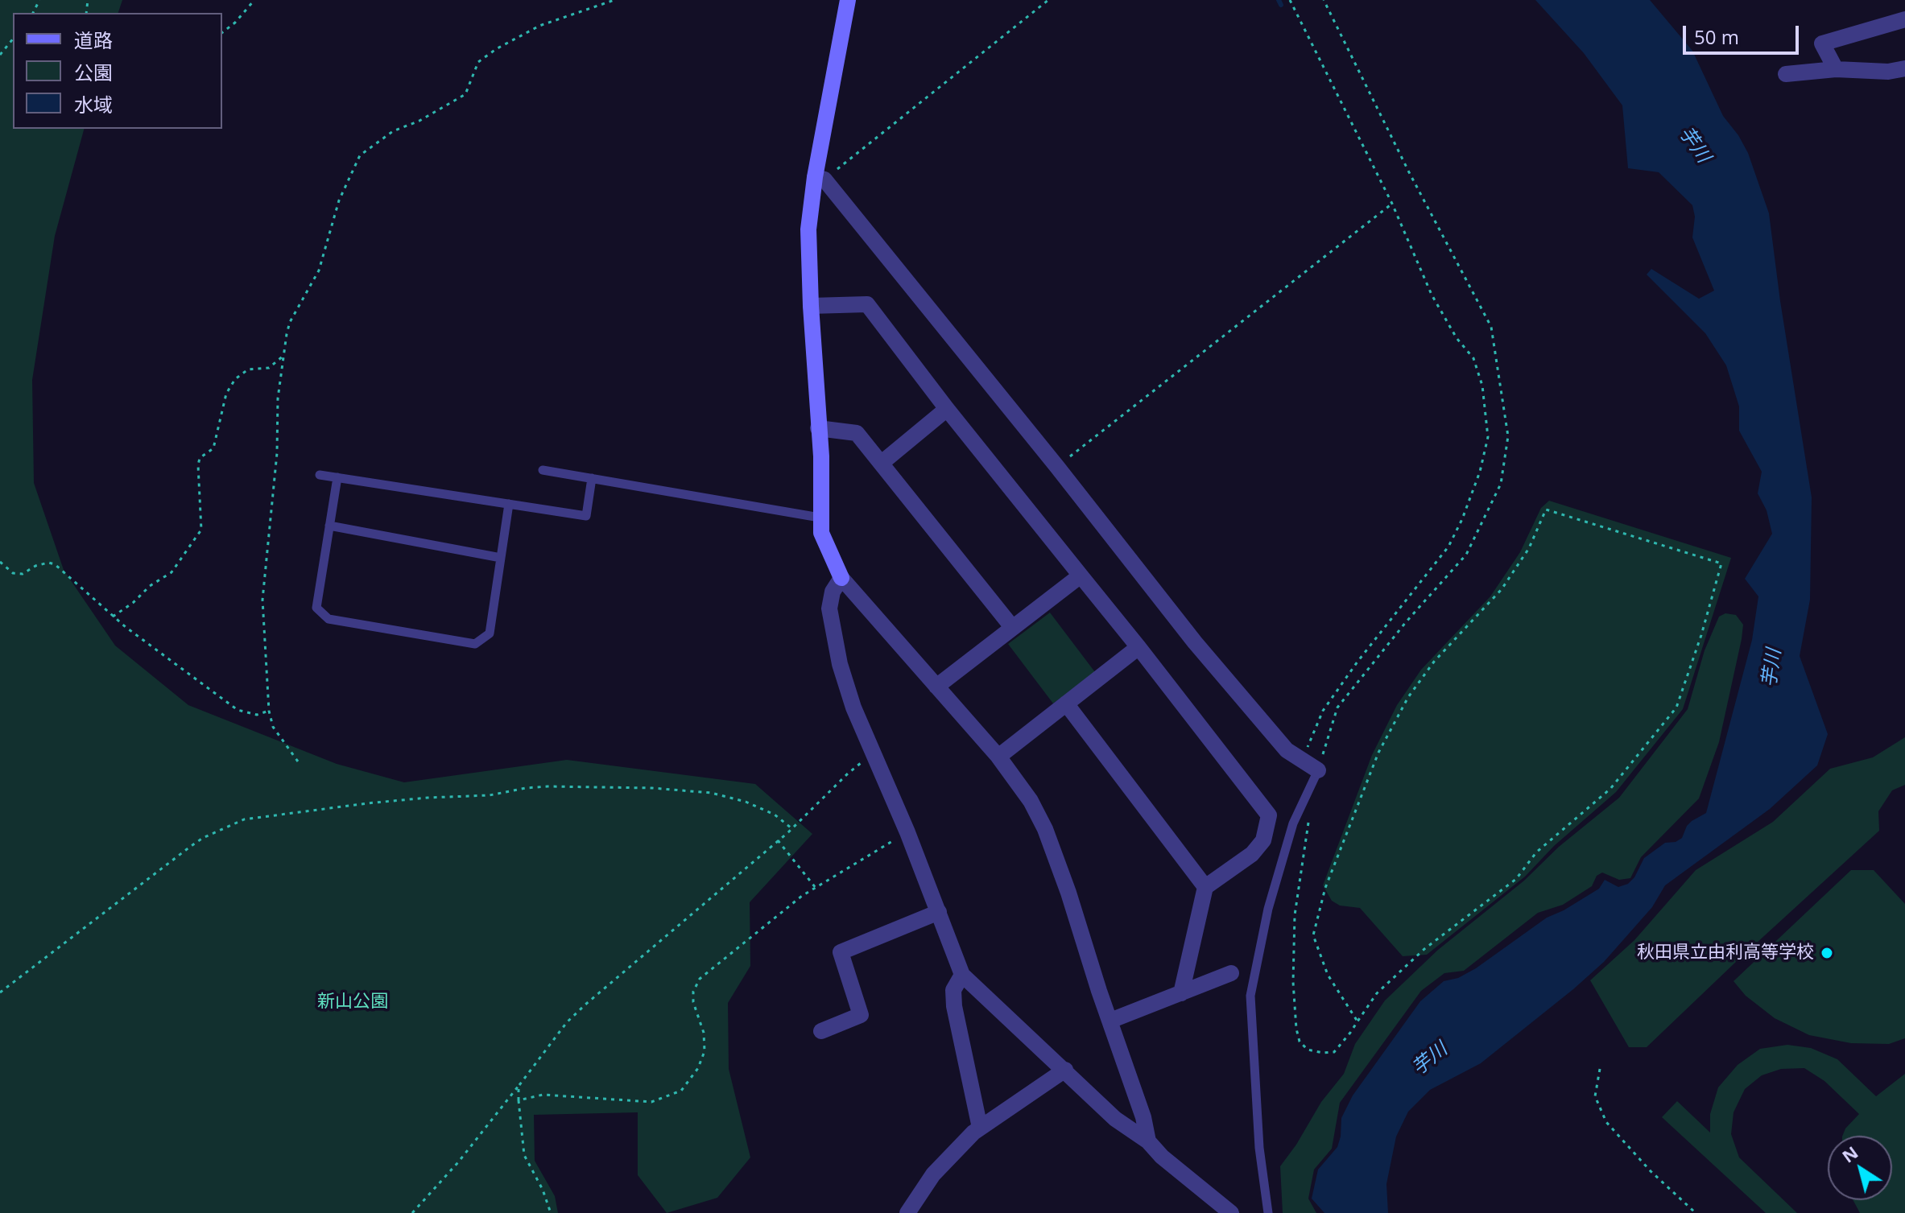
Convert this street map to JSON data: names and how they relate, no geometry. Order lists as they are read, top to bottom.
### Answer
{
  "water": ["芋川"],
  "parks": ["新山公園"],
  "places": ["秋田県立由利高等学校"],
  "legend": ["道路", "公園", "水域"],
  "scale_bar": "50 m",
  "north": "top left"
}
